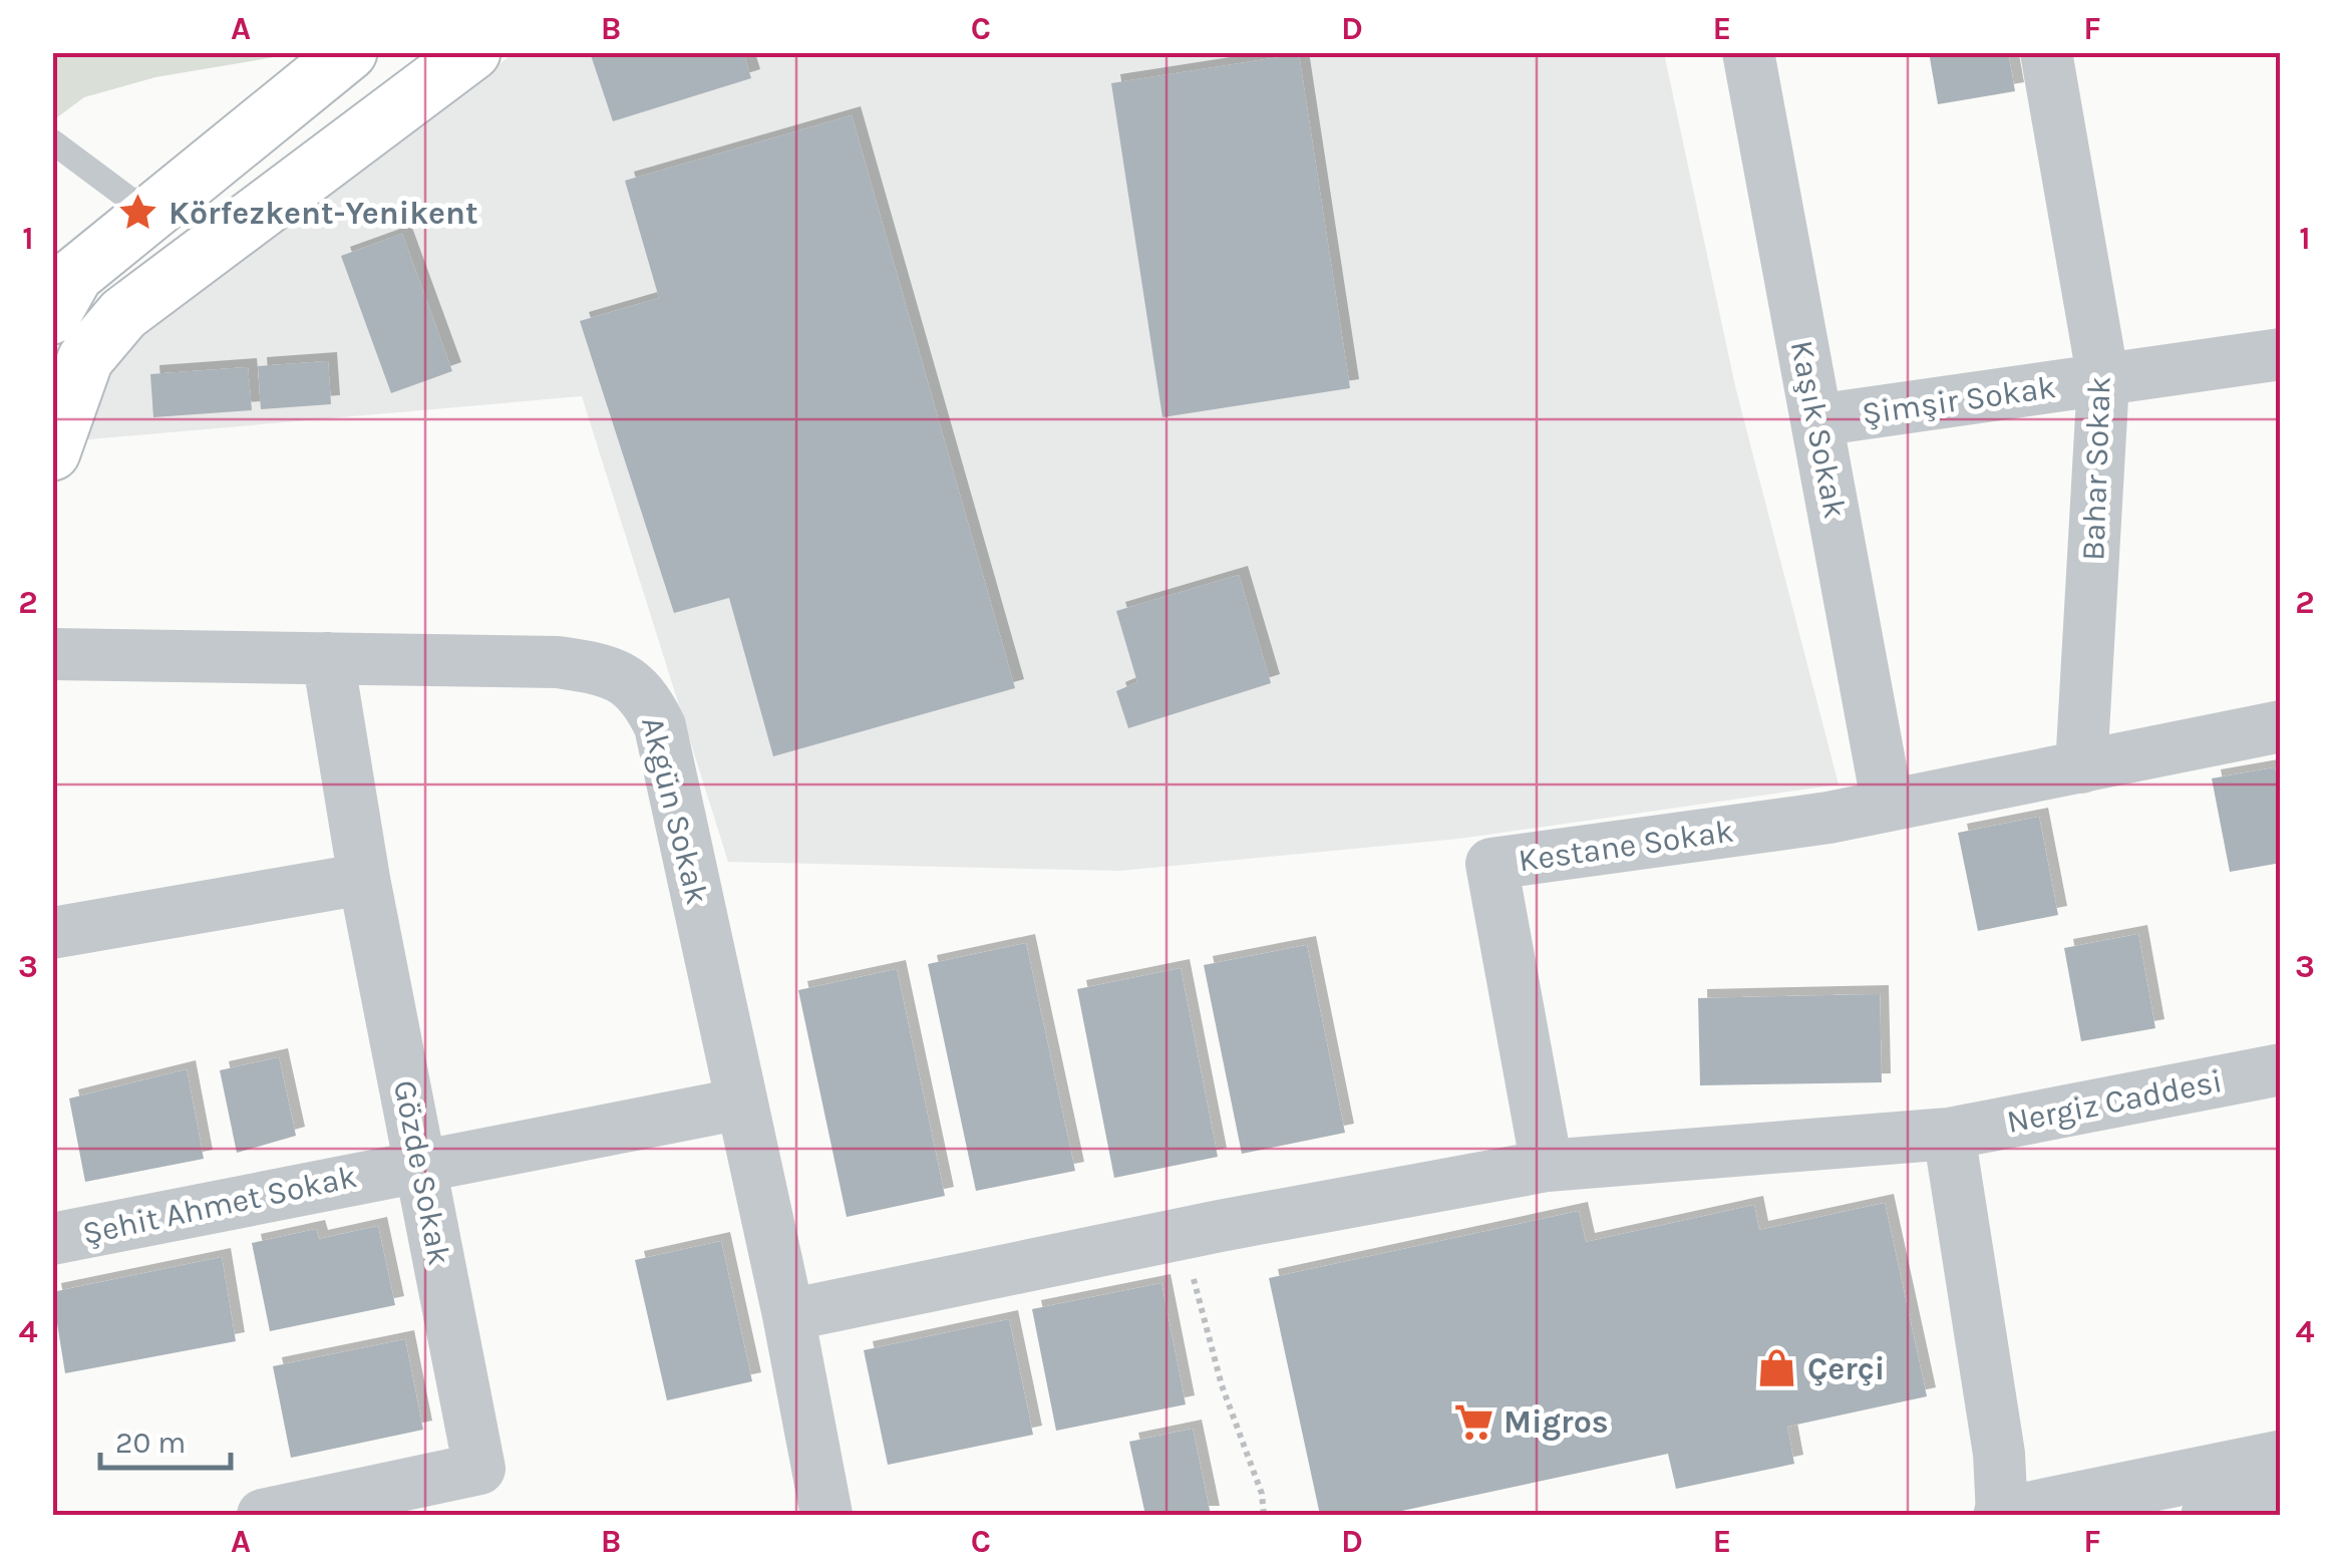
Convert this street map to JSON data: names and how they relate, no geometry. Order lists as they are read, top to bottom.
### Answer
{
  "streets": {
    "street": [
      "Şimşir Sokak",
      "Kaşık Sokak",
      "Bahar Sokak",
      "Akgün Sokak",
      "Kestane Sokak",
      "Nergiz Caddesi",
      "Gözde Sokak",
      "Şehit Ahmet Sokak"
    ]
  },
  "crossings": [
    ["Şimşir Sokak", "Kaşık Sokak"],
    ["Şimşir Sokak", "Bahar Sokak"],
    ["Kaşık Sokak", "Kestane Sokak"],
    ["Bahar Sokak", "Kestane Sokak"],
    ["Akgün Sokak", "Gözde Sokak"],
    ["Akgün Sokak", "Şehit Ahmet Sokak"],
    ["Gözde Sokak", "Şehit Ahmet Sokak"]
  ],
  "places": {
    "place": ["Körfezkent-Yenikent"],
    "shop": ["Çerçi"],
    "supermarket": ["Migros"]
  },
  "scale_bar": "20 m",
  "grid": {
    "columns": [
      "A",
      "B",
      "C",
      "D",
      "E",
      "F"
    ],
    "rows": [
      "1",
      "2",
      "3",
      "4"
    ]
  }
}
